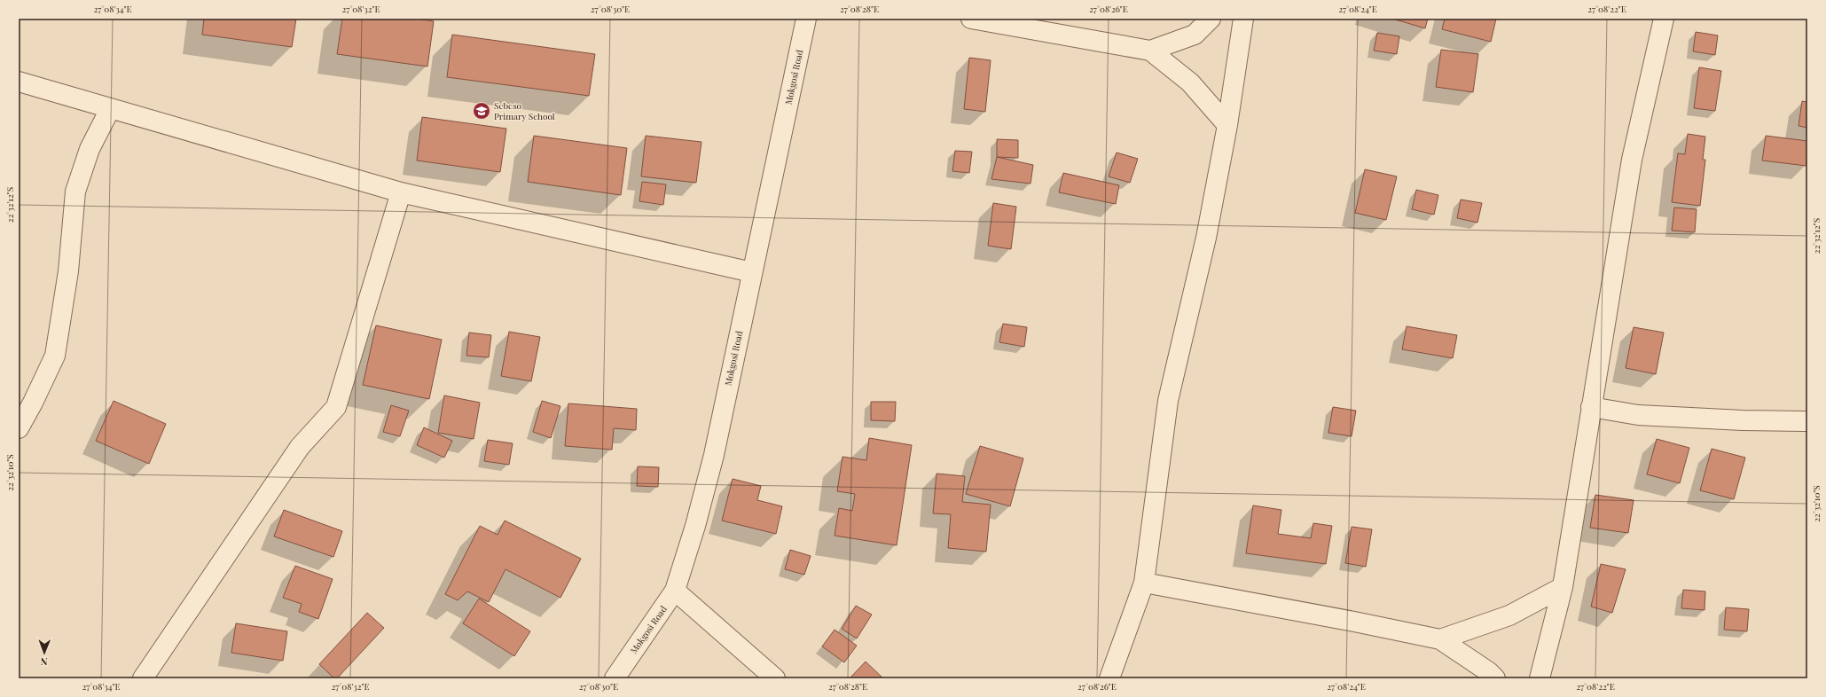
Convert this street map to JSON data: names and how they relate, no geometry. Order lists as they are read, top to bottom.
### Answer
{
  "streets": {
    "street": ["Mokgosi Road"]
  },
  "places": {
    "school or university": ["Sebeso Primary School"]
  },
  "north": "bottom",
  "coordinates": [
    "27°08'34\"E",
    "27°08'32\"E",
    "27°08'30\"E",
    "27°08'28\"E",
    "27°08'26\"E",
    "27°08'24\"E",
    "27°08'22\"E",
    "22°32'12\"S",
    "22°32'10\"S"
  ]
}
